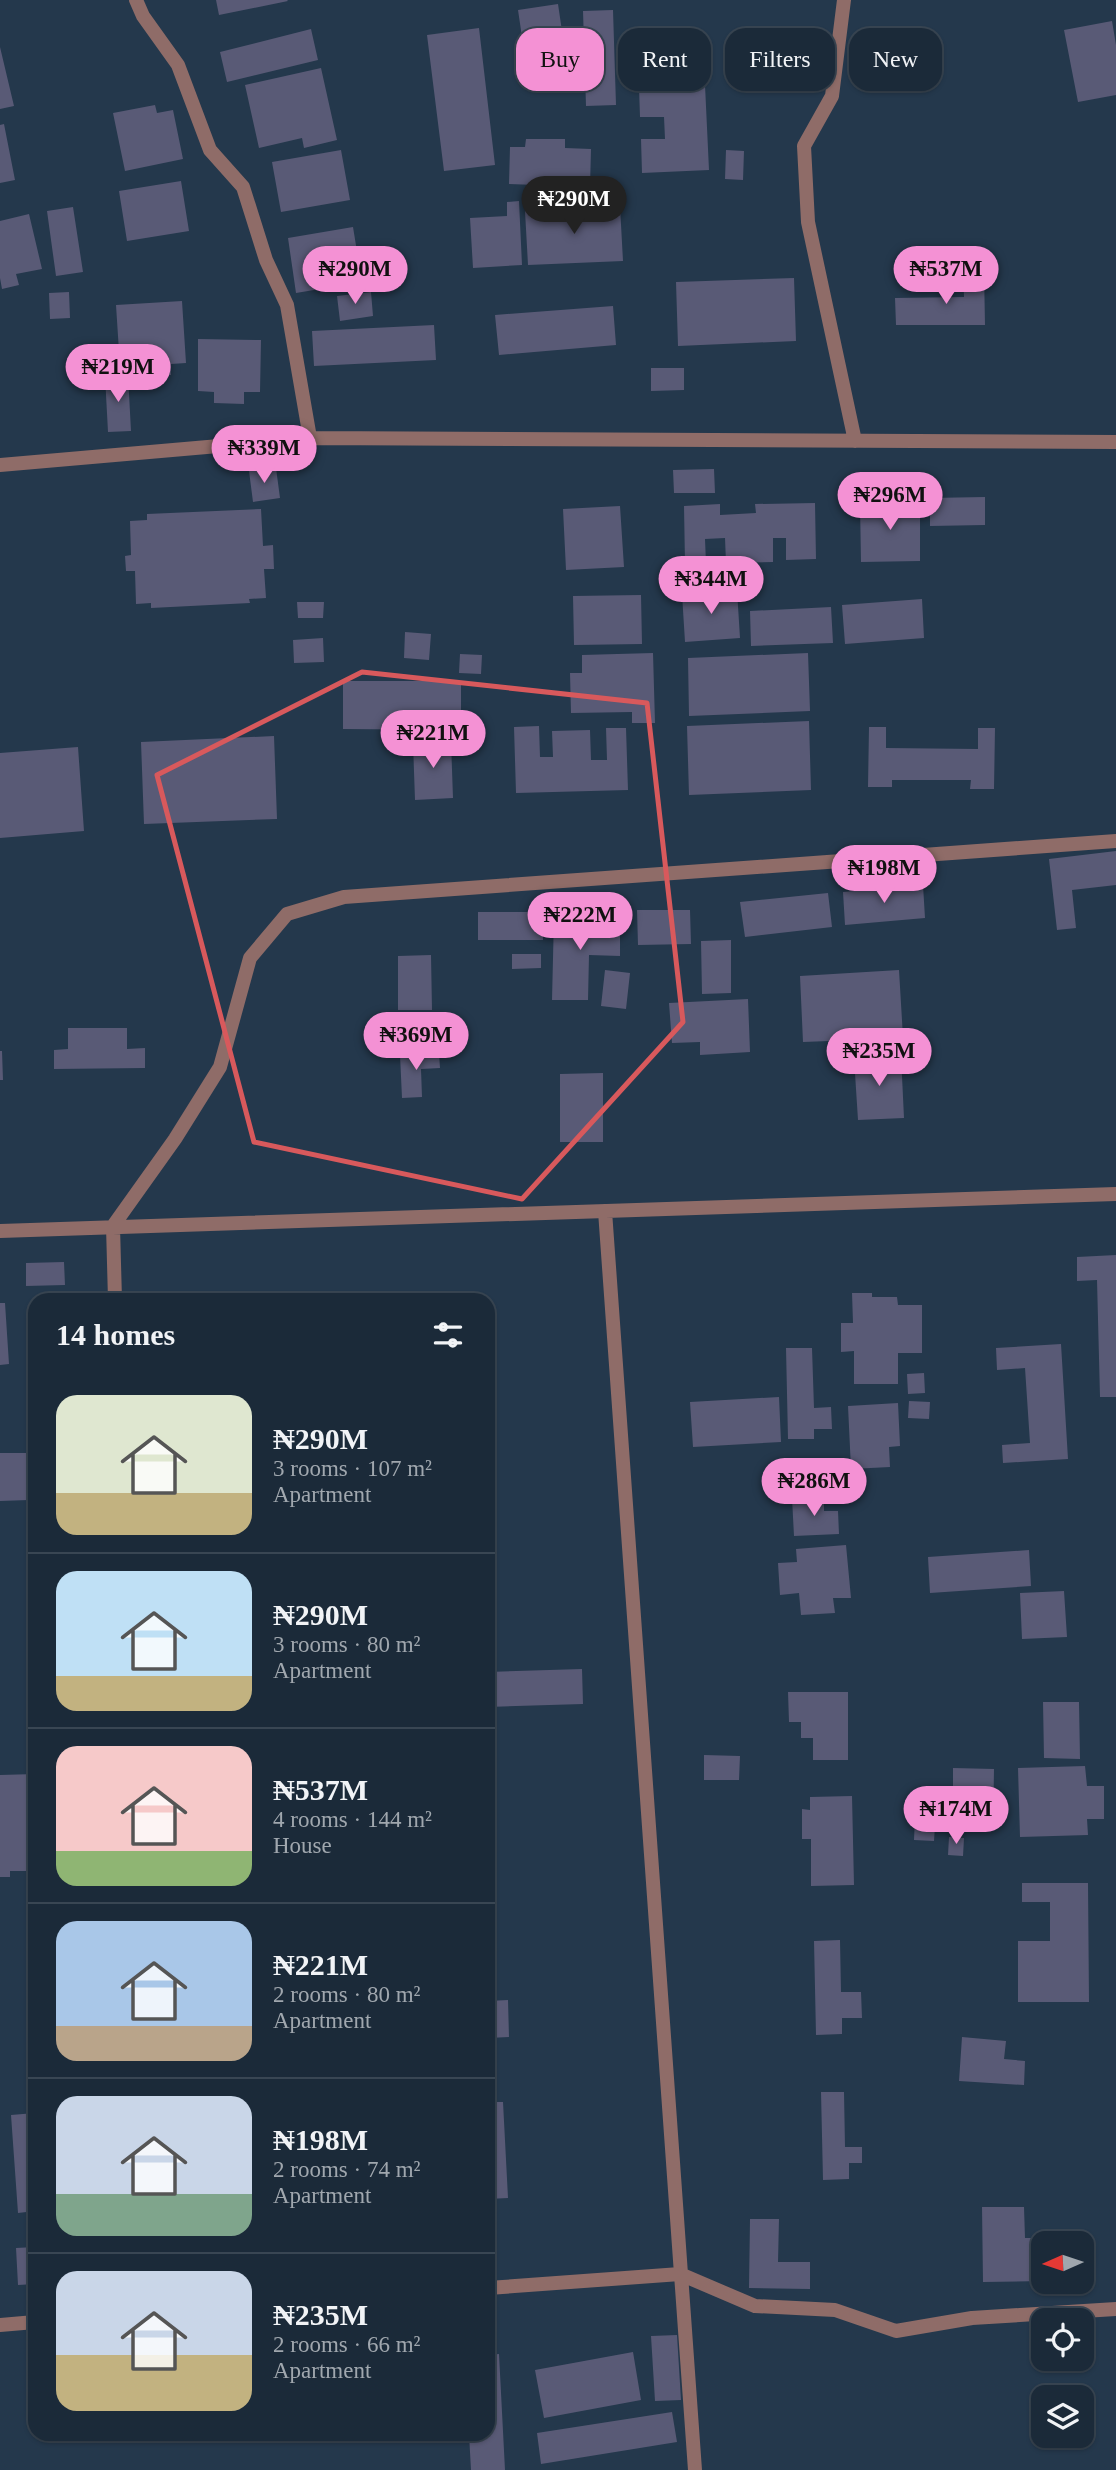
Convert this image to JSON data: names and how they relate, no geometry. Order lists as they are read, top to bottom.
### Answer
{
  "north": "left",
  "page": {
    "chip": [
      "Buy",
      "Rent",
      "Filters",
      "New"
    ],
    "price": [
      "₦290M",
      "₦290M",
      "₦537M",
      "₦219M",
      "₦339M",
      "₦296M",
      "₦344M",
      "₦221M",
      "₦198M",
      "₦222M",
      "₦369M",
      "₦235M",
      "₦286M",
      "₦174M"
    ],
    "heading": "14 homes",
    "list": [
      {
        "name": "₦290M",
        "note": "3 rooms · 107 m² · Apartment"
      },
      {
        "name": "₦290M",
        "note": "3 rooms · 80 m² · Apartment"
      },
      {
        "name": "₦537M",
        "note": "4 rooms · 144 m² · House"
      },
      {
        "name": "₦221M",
        "note": "2 rooms · 80 m² · Apartment"
      },
      {
        "name": "₦198M",
        "note": "2 rooms · 74 m² · Apartment"
      },
      {
        "name": "₦235M",
        "note": "2 rooms · 66 m² · Apartment"
      }
    ]
  }
}
